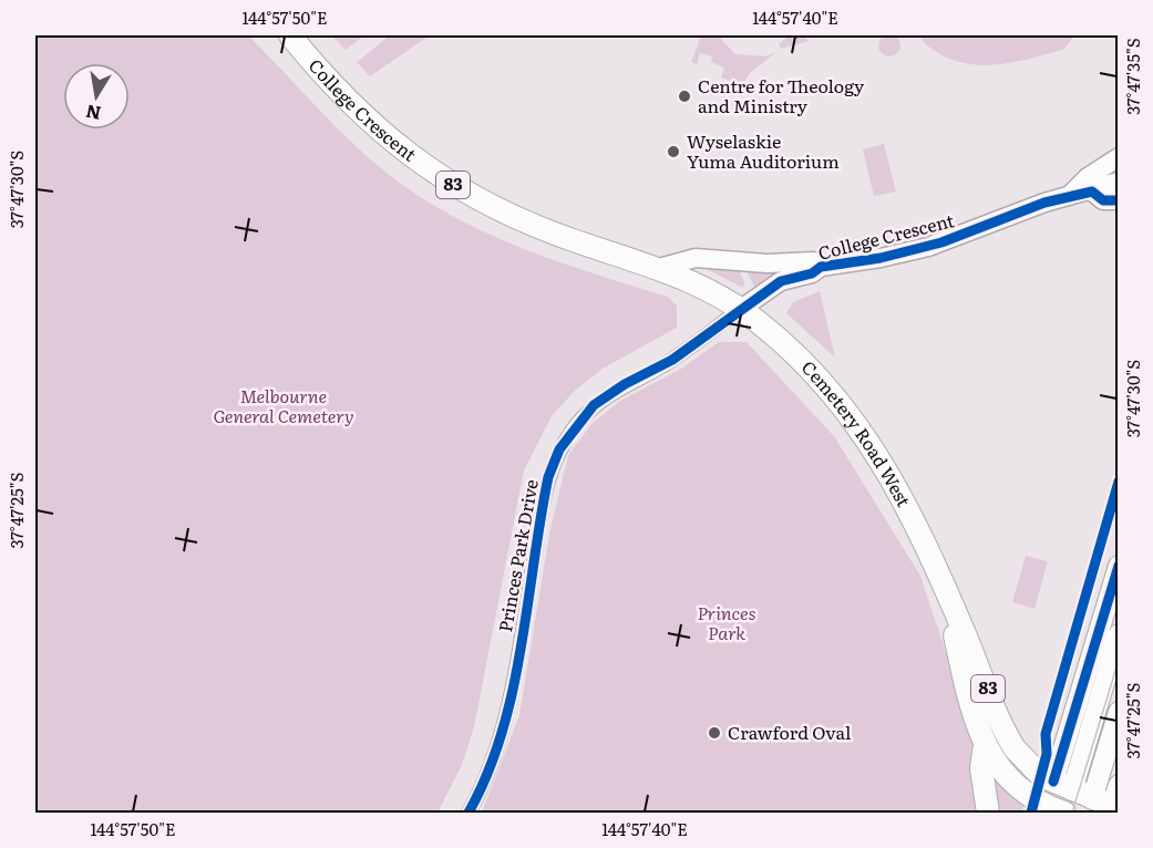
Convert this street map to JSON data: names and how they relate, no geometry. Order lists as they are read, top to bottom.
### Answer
{
  "streets": {
    "highway": ["College Crescent", "83", "Cemetery Road West"],
    "street": ["Princes Park Drive"]
  },
  "crossings": [
    ["College Crescent", "Cemetery Road West"],
    ["College Crescent", "Princes Park Drive"],
    ["83", "Cemetery Road West"],
    ["Cemetery Road West", "Princes Park Drive"]
  ],
  "parks": ["Melbourne General Cemetery", "Princes Park"],
  "places": ["Centre for Theology and Ministry", "Wyselaskie Yuma Auditorium", "Crawford Oval"],
  "north": "bottom",
  "coordinates": [
    "144°57'50\"E",
    "144°57'40\"E",
    "37°47'35\"S",
    "37°47'30\"S",
    "37°47'25\"S"
  ]
}
